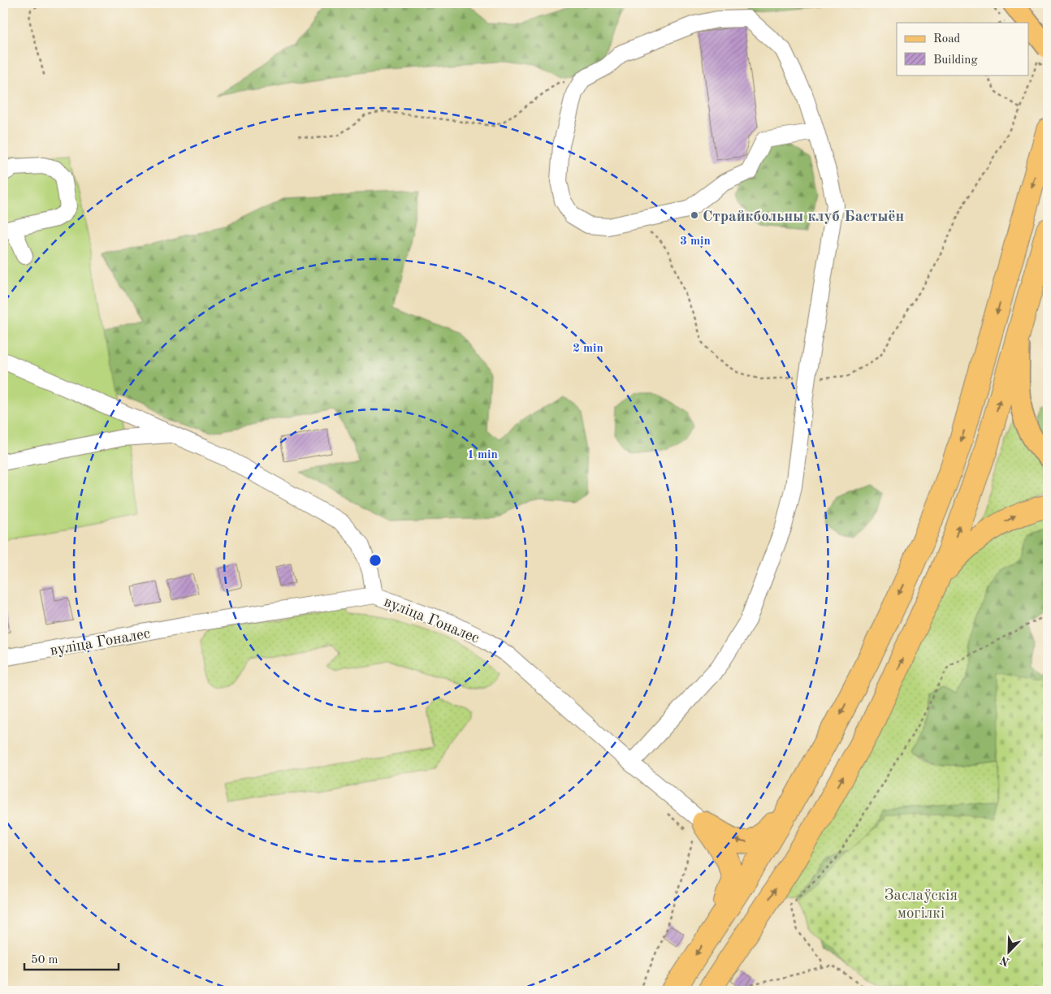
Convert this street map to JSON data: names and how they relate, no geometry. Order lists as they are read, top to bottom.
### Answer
{
  "streets": {
    "street": ["вуліца Гоналес"]
  },
  "parks": ["Заслаўскія могілкі"],
  "places": ["Страйкбольны клуб Бастыён"],
  "legend": ["Road", "Building"],
  "scale_bar": "50 m",
  "north": "bottom left",
  "rings": ["3 min", "2 min", "1 min"]
}
